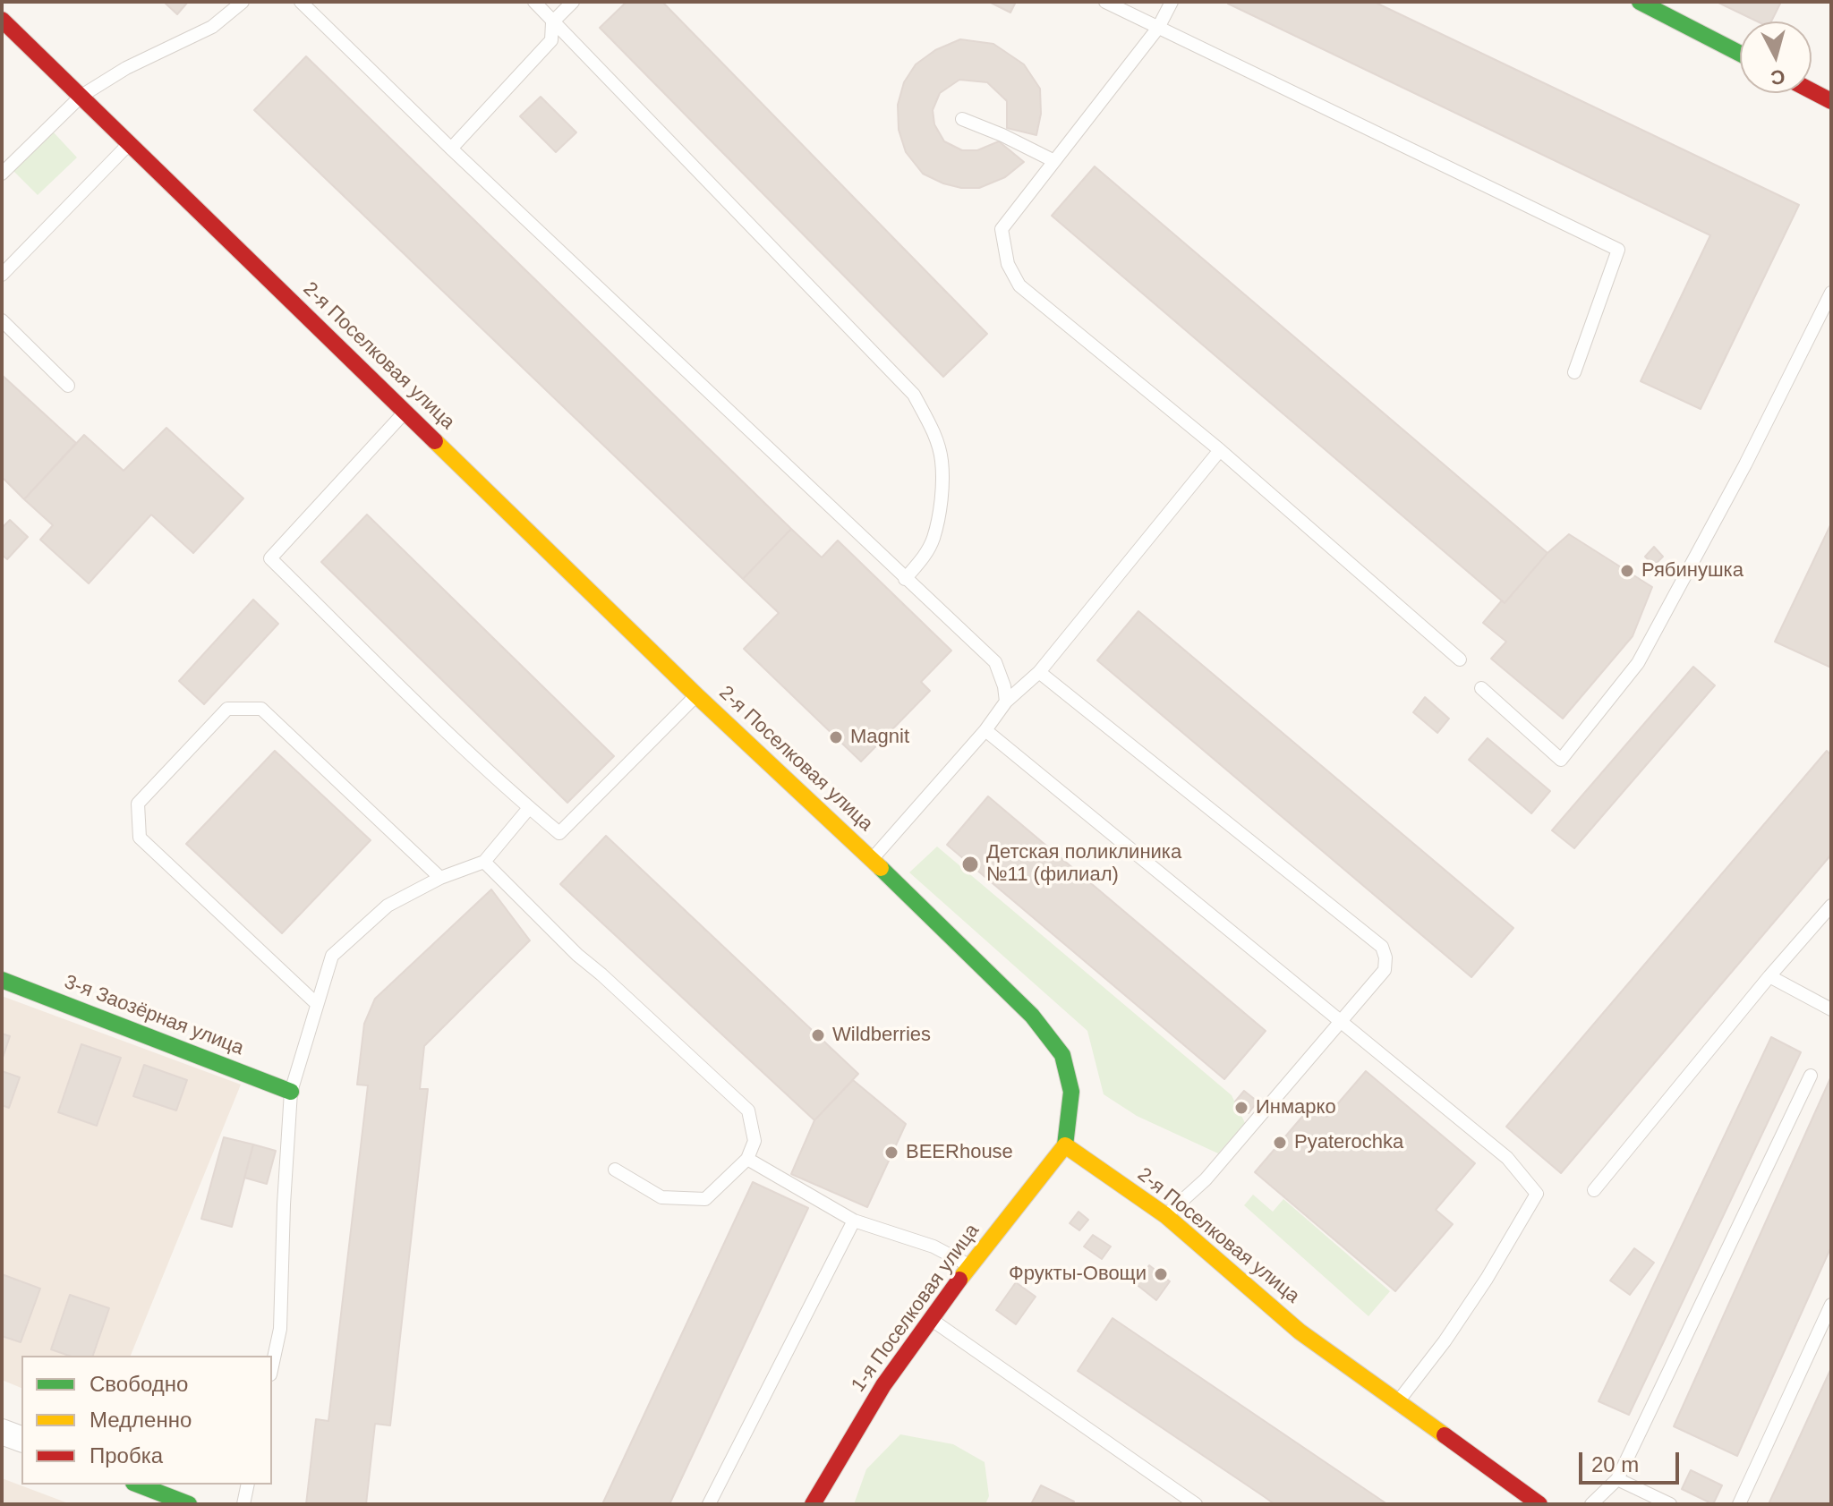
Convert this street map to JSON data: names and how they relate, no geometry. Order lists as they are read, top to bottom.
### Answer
{
  "streets": {
    "street": ["2-я Поселковая улица", "3-я Заозёрная улица", "1-я Поселковая улица"]
  },
  "crossings": [
    ["2-я Поселковая улица", "1-я Поселковая улица"]
  ],
  "places": [
    "Рябинушка",
    "Magnit",
    "Детская поликлиника №11 (филиал)",
    "Wildberries",
    "Инмарко",
    "Pyaterochka",
    "BEERhouse",
    "Фрукты-Овощи"
  ],
  "legend": ["Свободно", "Медленно", "Пробка"],
  "scale_bar": "20 m",
  "north": "bottom"
}
